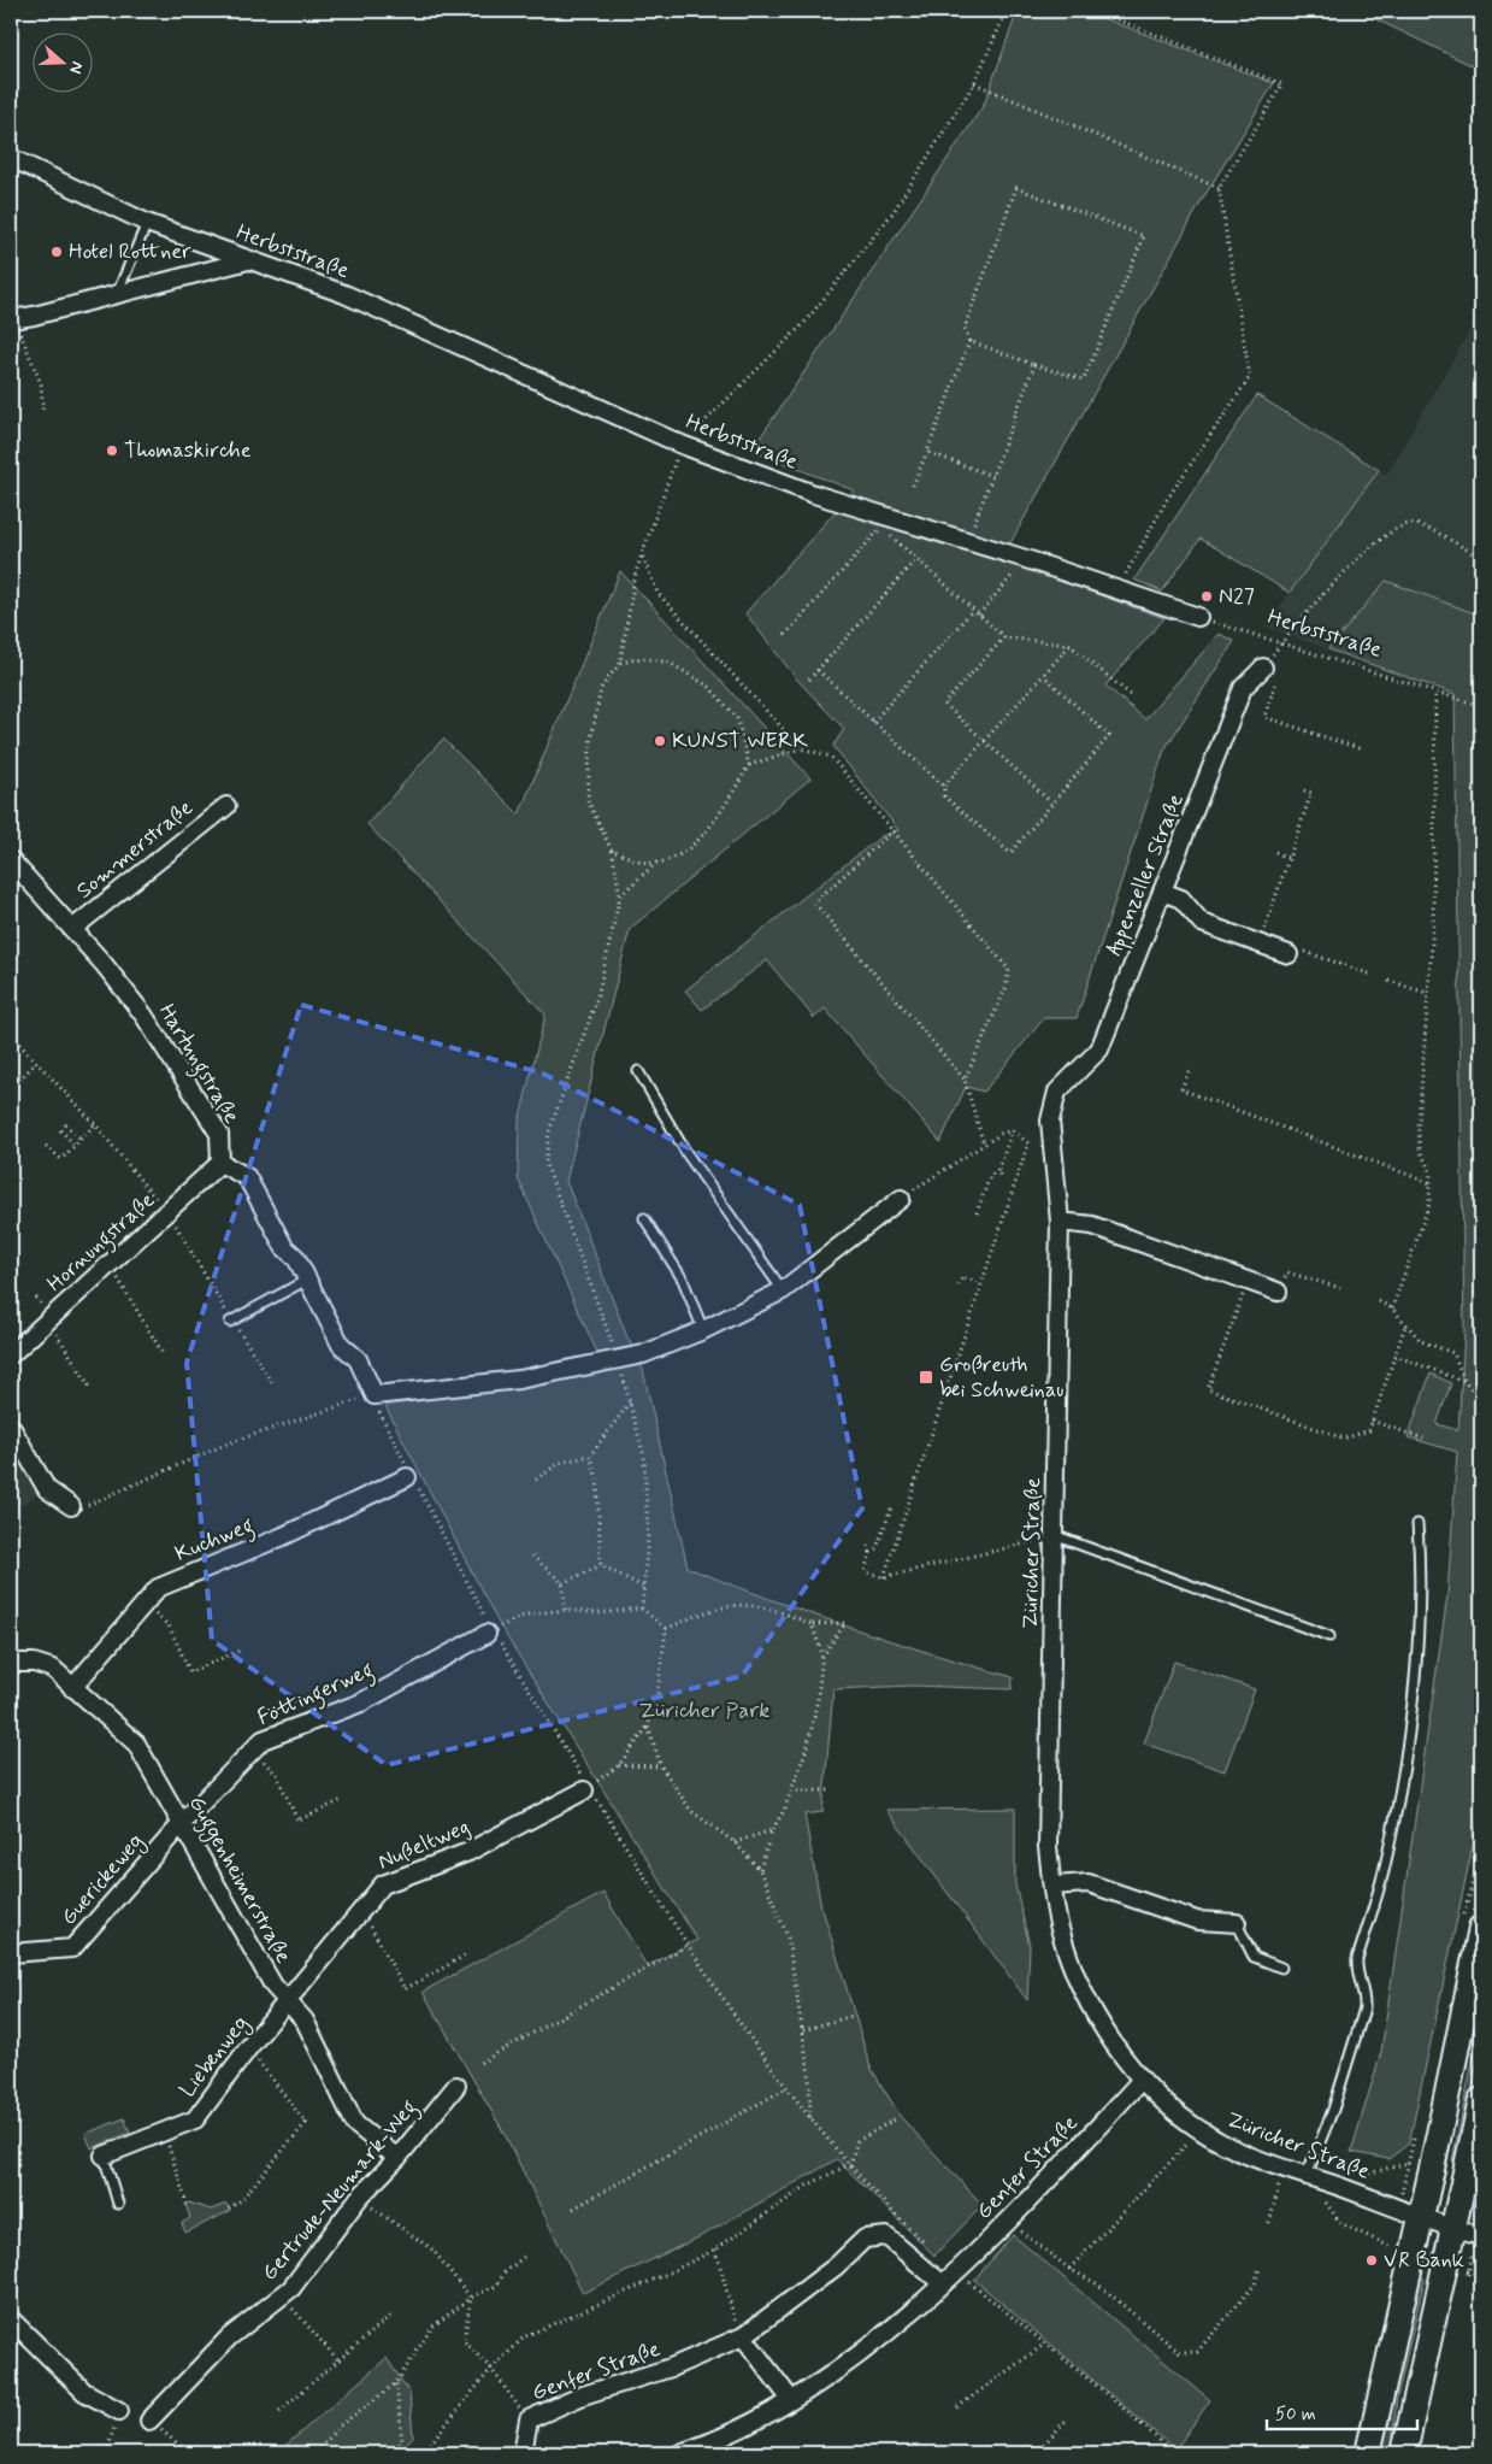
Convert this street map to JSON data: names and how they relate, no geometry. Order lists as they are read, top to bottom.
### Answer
{
  "streets": {
    "street": [
      "Herbststraße",
      "Sommerstraße",
      "Appenzeller Straße",
      "Hartungstraße",
      "Hornungstraße",
      "Kuchweg",
      "Züricher Straße",
      "Föttingerweg",
      "Nußeltweg",
      "Guerickeweg",
      "Guggenheimerstraße",
      "Liebenweg",
      "Genfer Straße",
      "Gertrude-Neumark-Weg"
    ]
  },
  "crossings": [
    ["Sommerstraße", "Hartungstraße"],
    ["Appenzeller Straße", "Züricher Straße"],
    ["Hartungstraße", "Hornungstraße"],
    ["Kuchweg", "Guggenheimerstraße"],
    ["Züricher Straße", "Genfer Straße"],
    ["Föttingerweg", "Guerickeweg"],
    ["Föttingerweg", "Guggenheimerstraße"],
    ["Nußeltweg", "Guggenheimerstraße"],
    ["Nußeltweg", "Liebenweg"],
    ["Guerickeweg", "Guggenheimerstraße"],
    ["Guggenheimerstraße", "Liebenweg"],
    ["Guggenheimerstraße", "Gertrude-Neumark-Weg"]
  ],
  "parks": ["Züricher Park"],
  "places": {
    "other": [
      "Hotel Rottner",
      "Thomaskirche",
      "N27",
      "KUNST WERK",
      "VR Bank"
    ],
    "transit": ["Großreuth bei Schweinau"]
  },
  "scale_bar": "50 m",
  "north": "right"
}
